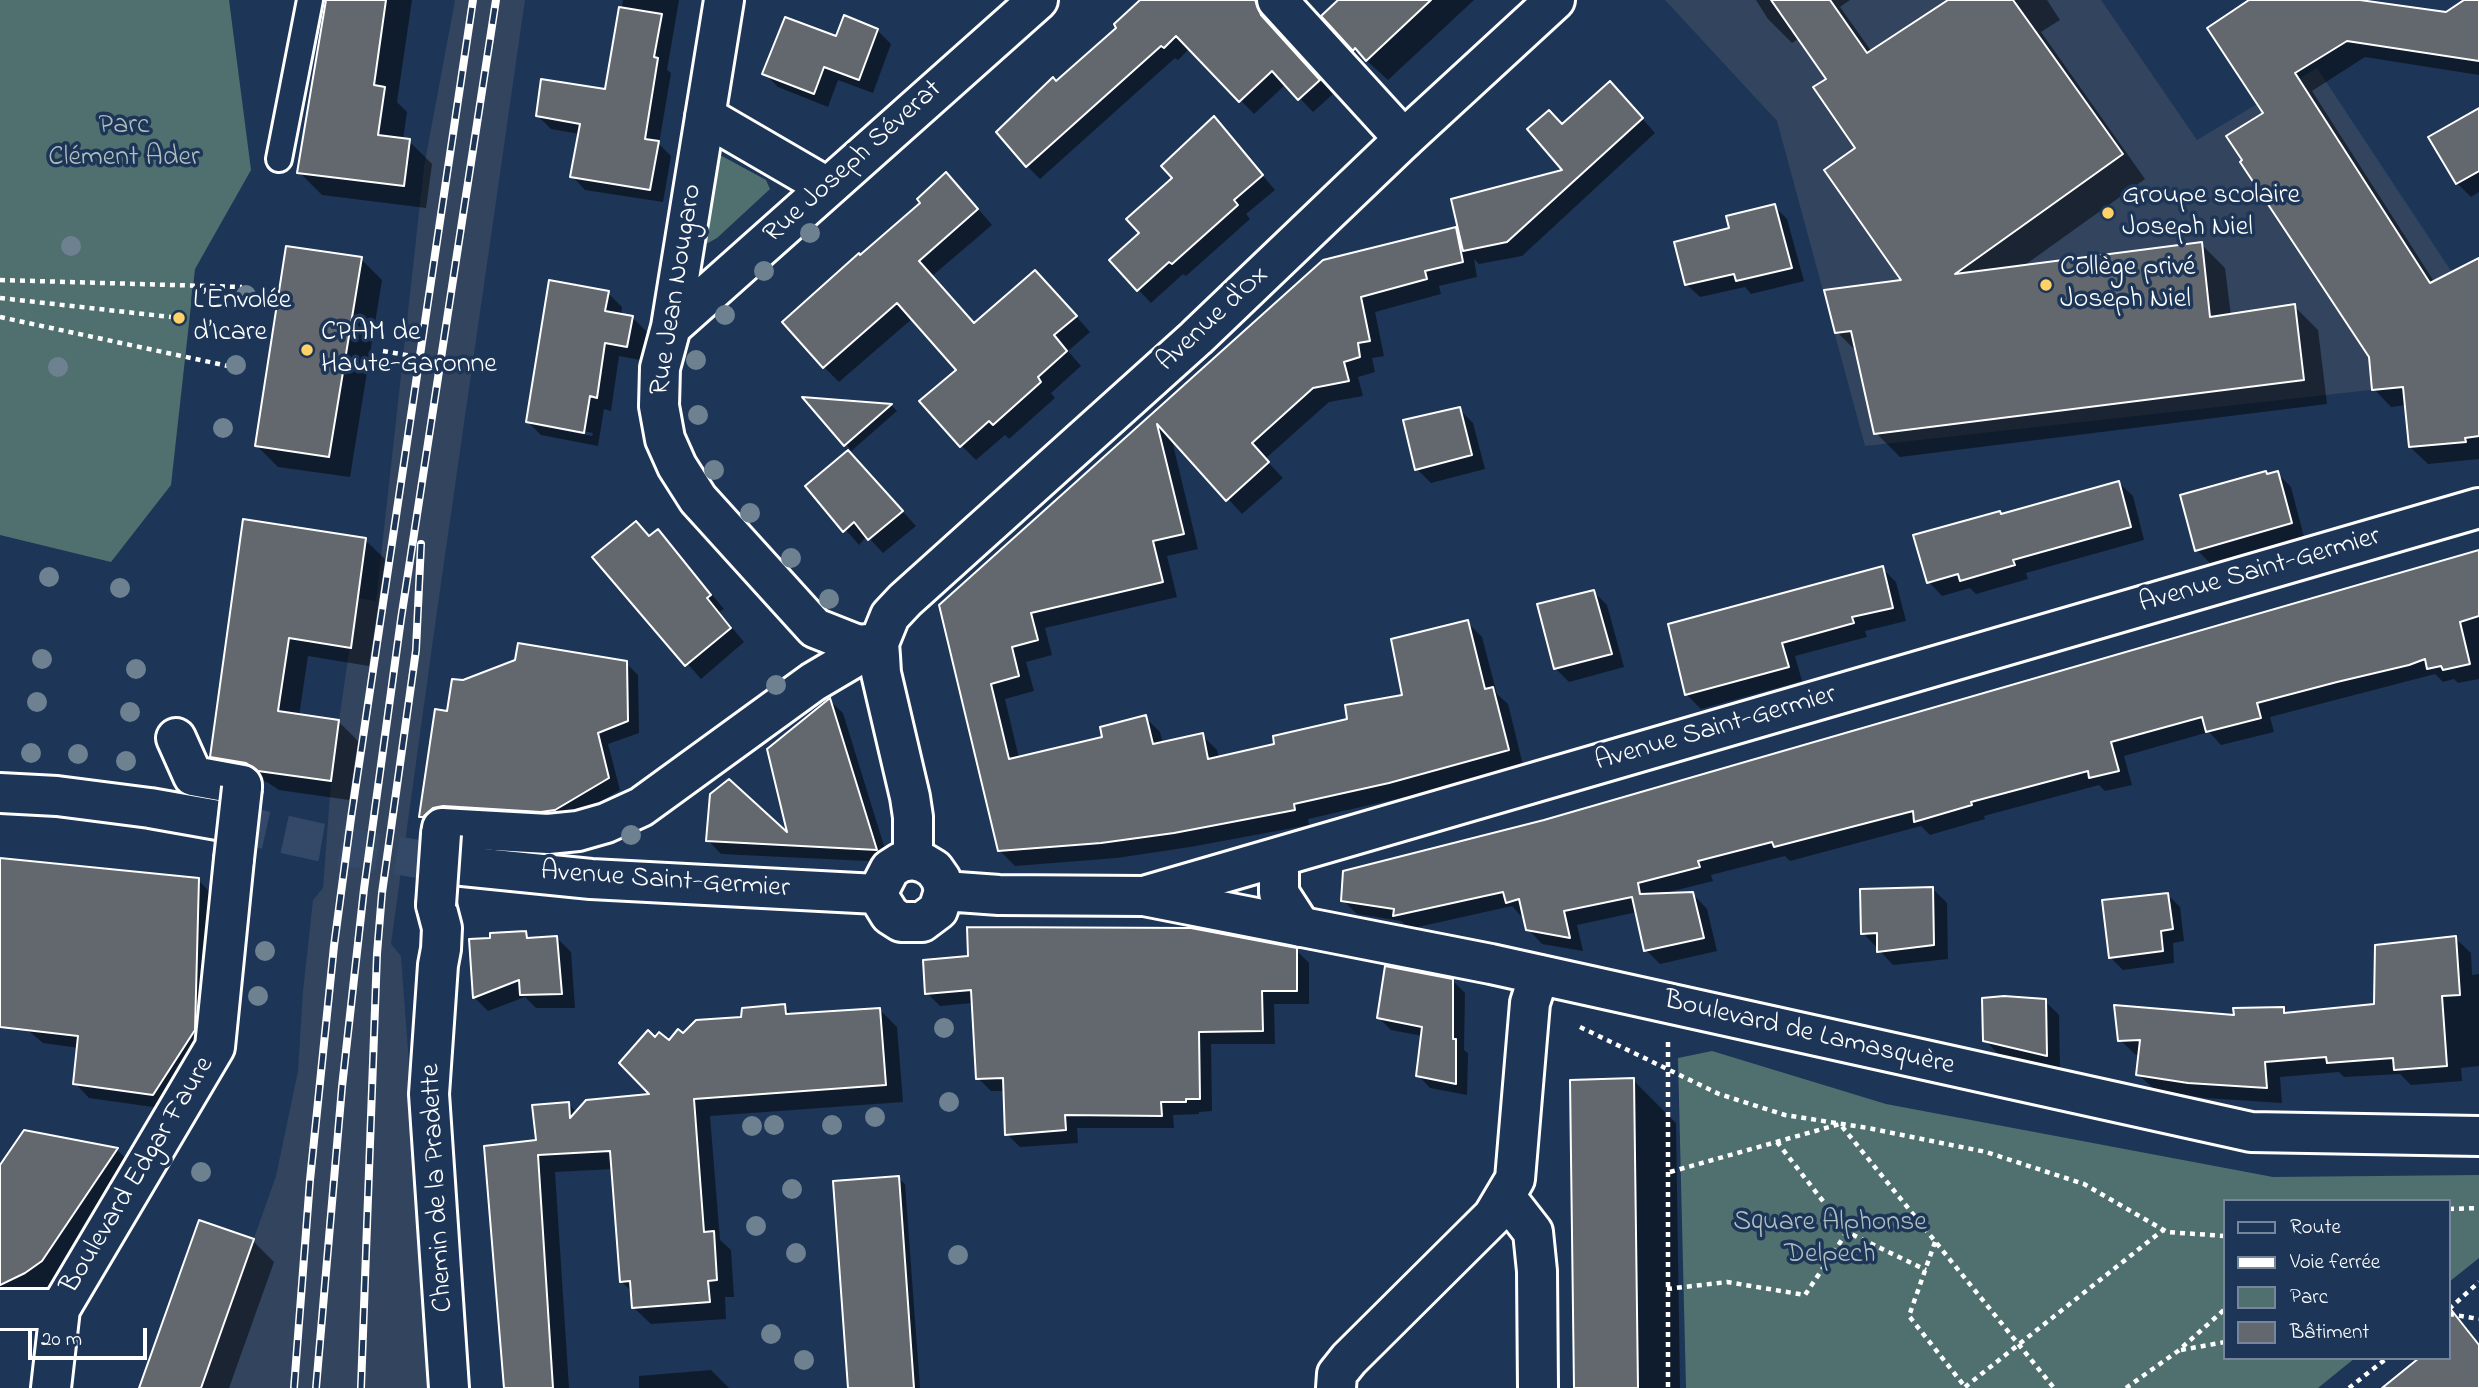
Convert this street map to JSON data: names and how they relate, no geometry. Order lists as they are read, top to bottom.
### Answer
{
  "streets": {
    "street": [
      "Rue Joseph Séverat",
      "Rue Jean Nougaro",
      "Avenue d'Ox",
      "Avenue Saint-Germier",
      "Boulevard de Lamasquère",
      "Boulevard Edgar Faure",
      "Chemin de la Pradette"
    ]
  },
  "crossings": [
    ["Rue Joseph Séverat", "Rue Jean Nougaro"],
    ["Rue Jean Nougaro", "Avenue d'Ox"],
    ["Avenue Saint-Germier", "Boulevard de Lamasquère"],
    ["Avenue Saint-Germier", "Chemin de la Pradette"]
  ],
  "parks": ["Parc Clément Ader", "Square Alphonse Delpech"],
  "places": [
    "Groupe scolaire Joseph Niel",
    "Collège privé Joseph Niel",
    "L’Envolée d’Icare",
    "CPAM de Haute-Garonne"
  ],
  "legend": [
    "Route",
    "Voie ferrée",
    "Parc",
    "Bâtiment"
  ],
  "scale_bar": "20 m"
}
